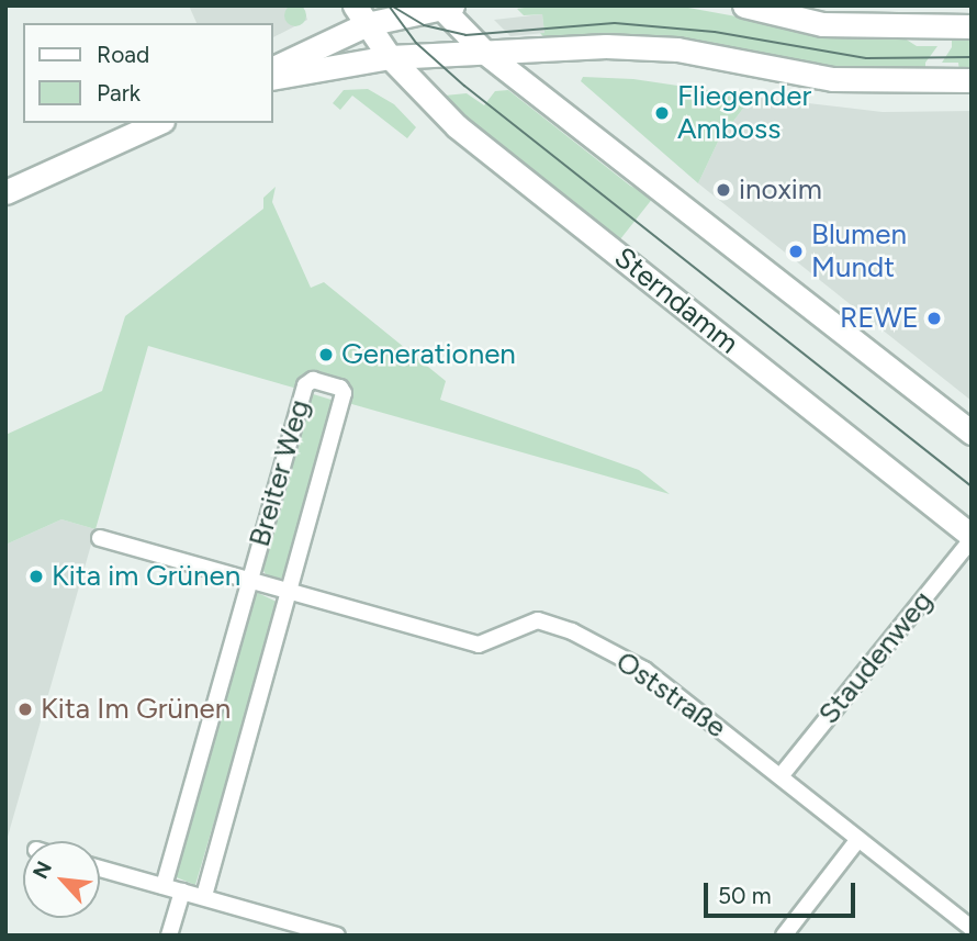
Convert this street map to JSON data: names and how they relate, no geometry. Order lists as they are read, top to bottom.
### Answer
{
  "streets": {
    "street": [
      "Sterndamm",
      "Breiter Weg",
      "Staudenweg",
      "Oststraße"
    ]
  },
  "crossings": [
    ["Sterndamm", "Staudenweg"],
    ["Breiter Weg", "Oststraße"],
    ["Staudenweg", "Oststraße"]
  ],
  "places": [
    "Fliegender Amboss",
    "inoxim",
    "Blumen Mundt",
    "REWE",
    "Generationen",
    "Kita im Grünen",
    "Kita Im Grünen"
  ],
  "legend": ["Road", "Park"],
  "scale_bar": "50 m",
  "north": "top left"
}
